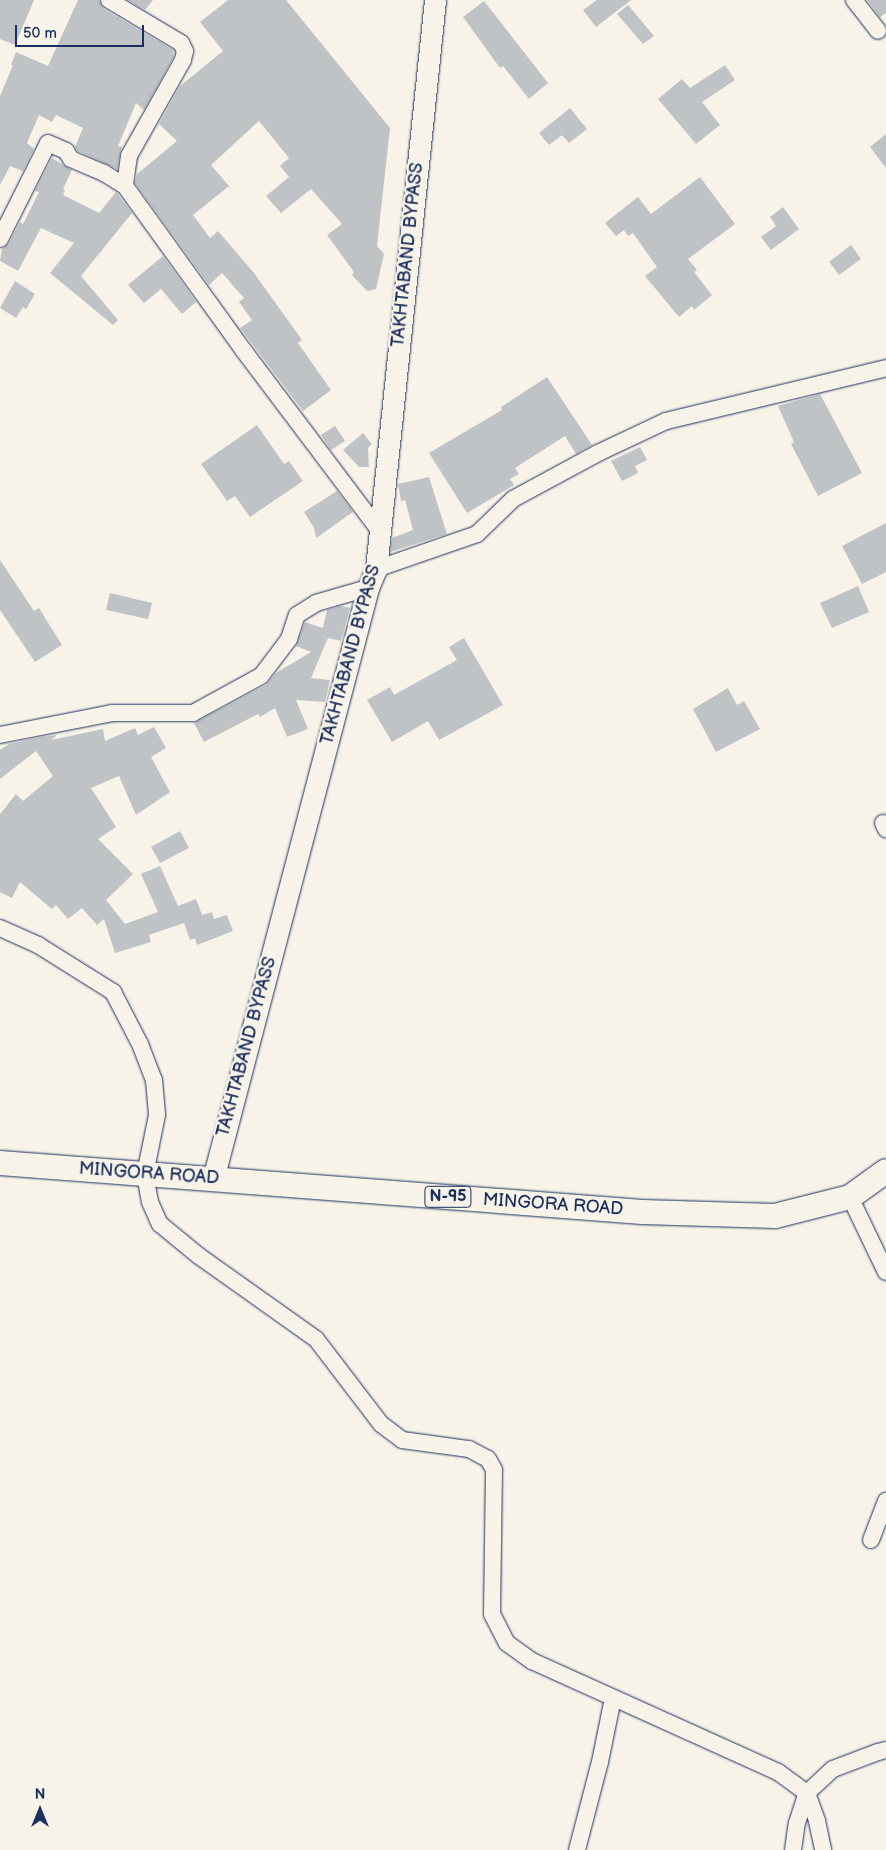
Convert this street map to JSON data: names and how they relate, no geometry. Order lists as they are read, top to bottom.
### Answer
{
  "streets": {
    "highway": ["MINGORA ROAD", "N-95"],
    "main road": ["TAKHTABAND BYPASS"]
  },
  "crossings": [
    ["TAKHTABAND BYPASS", "MINGORA ROAD"]
  ],
  "scale_bar": "50 m",
  "north": "top"
}
